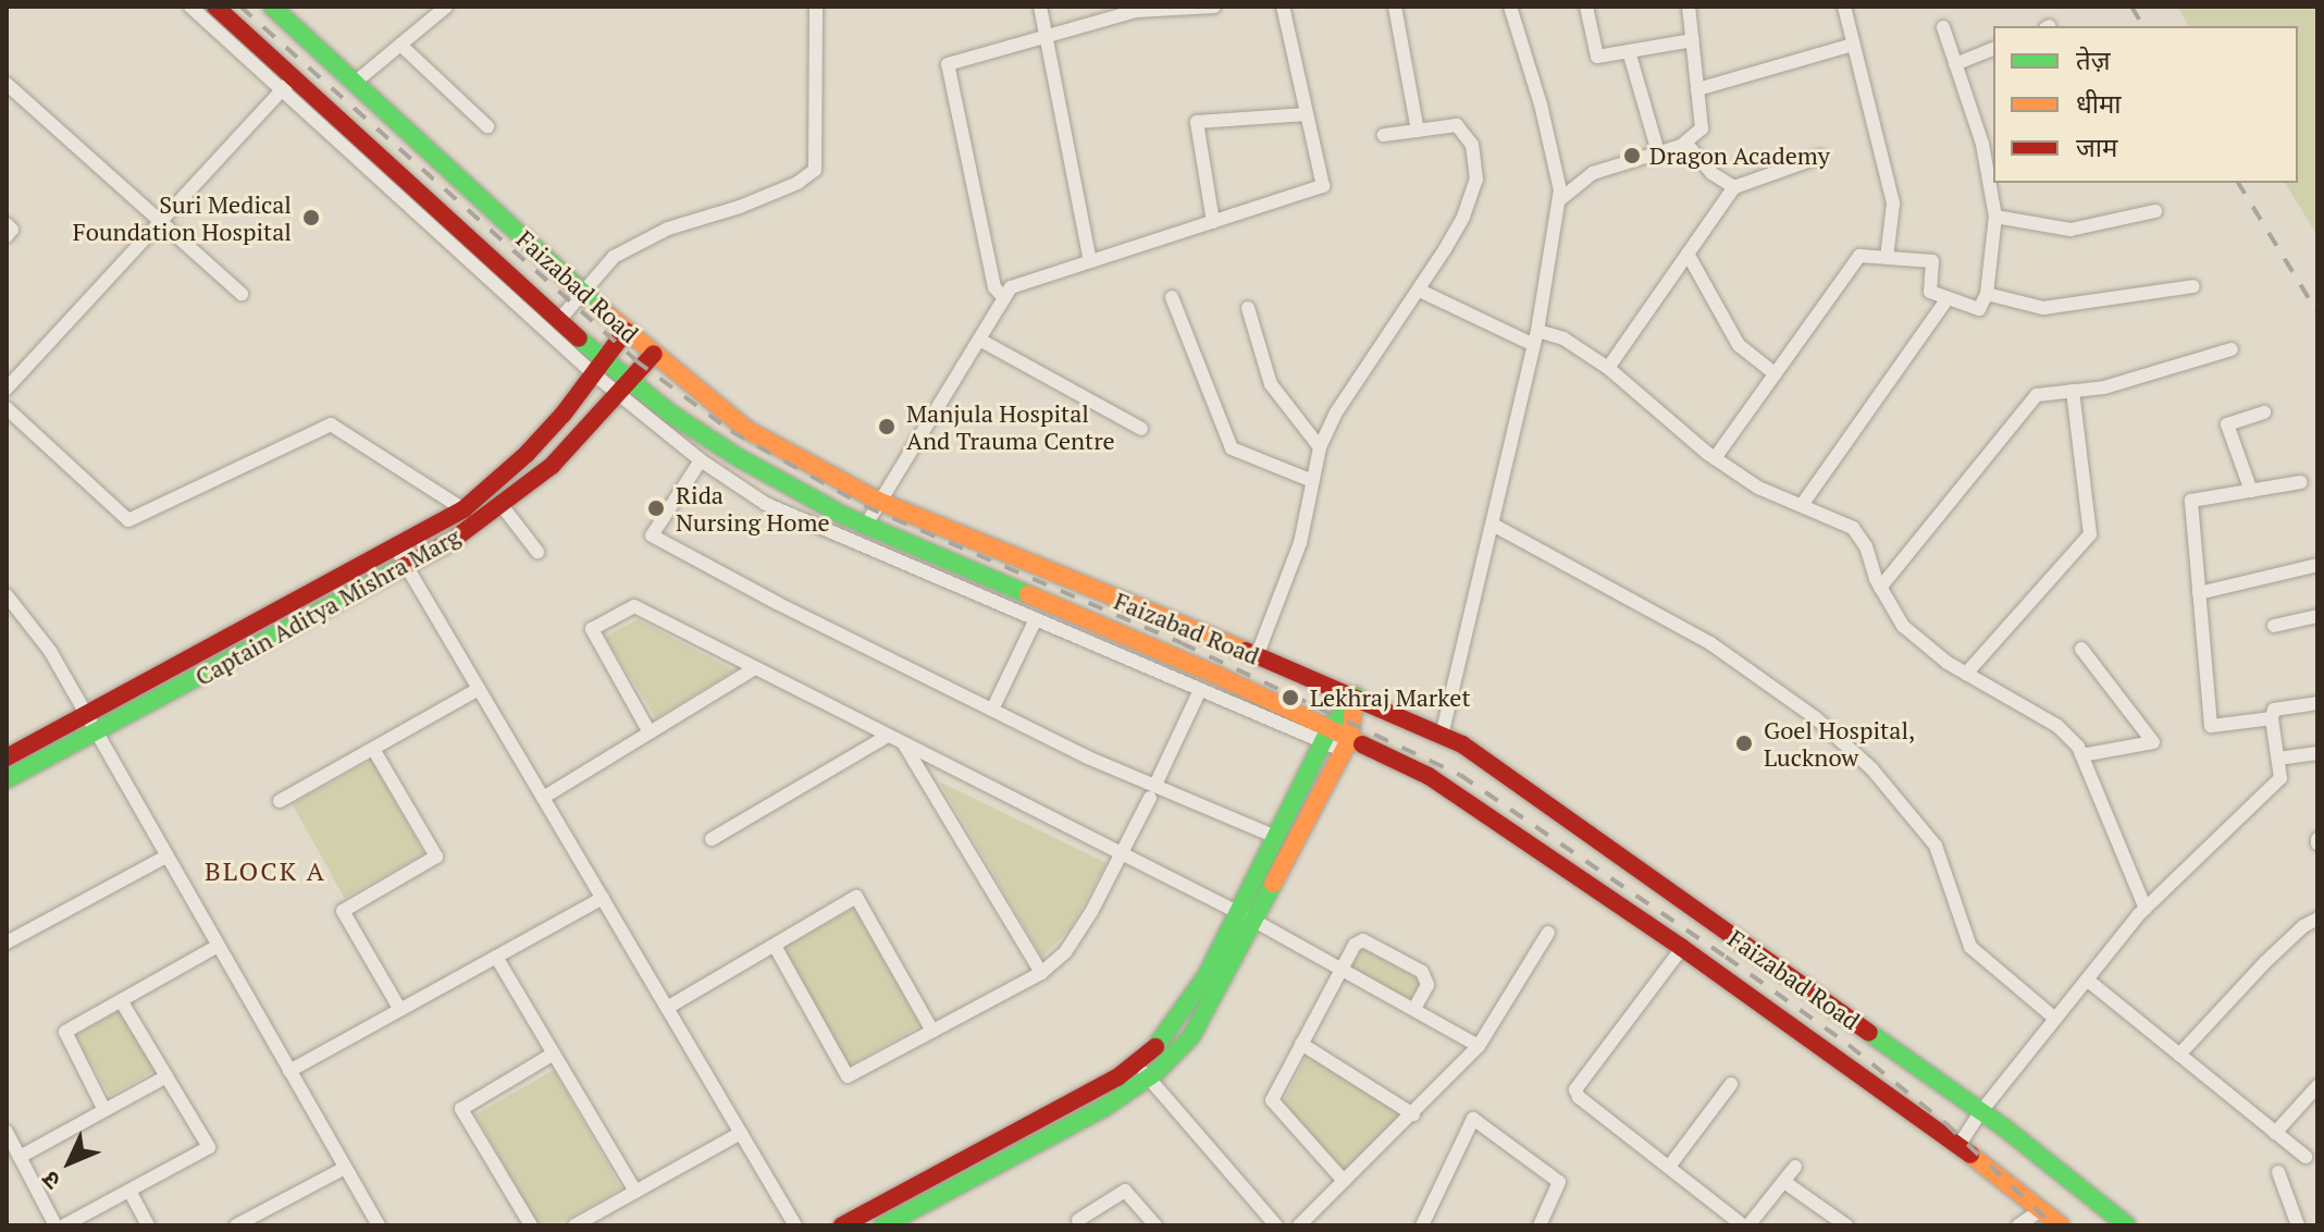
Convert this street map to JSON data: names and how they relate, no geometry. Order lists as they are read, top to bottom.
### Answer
{
  "streets": {
    "main road": ["Faizabad Road", "Captain Aditya Mishra Marg"]
  },
  "crossings": [
    ["Faizabad Road", "Captain Aditya Mishra Marg"]
  ],
  "districts": ["BLOCK A"],
  "places": [
    "Dragon Academy",
    "Suri Medical Foundation Hospital",
    "Manjula Hospital And Trauma Centre",
    "Rida Nursing Home",
    "Lekhraj Market",
    "Goel Hospital, Lucknow"
  ],
  "legend": ["तेज़", "धीमा", "जाम"],
  "north": "bottom left"
}
